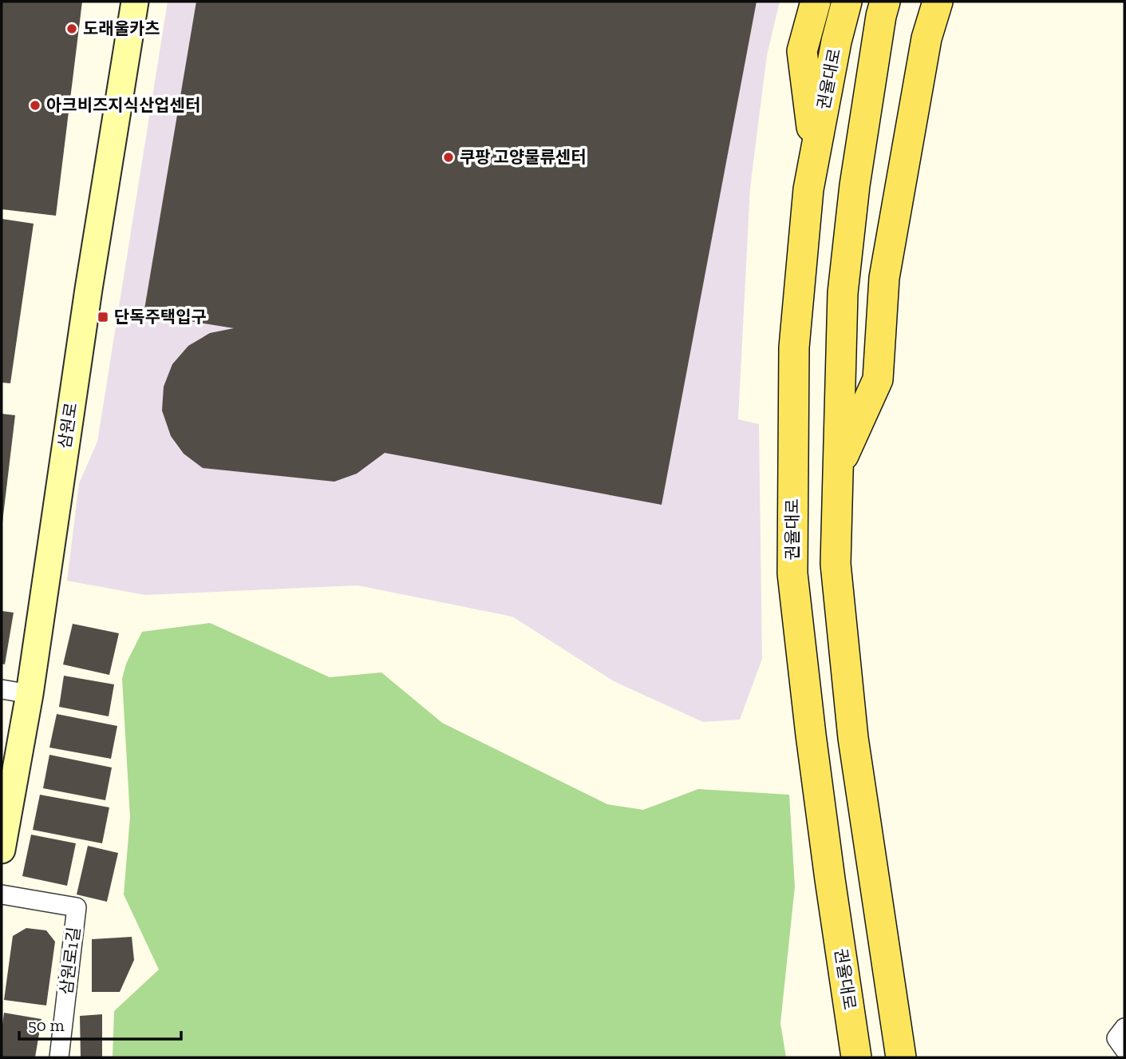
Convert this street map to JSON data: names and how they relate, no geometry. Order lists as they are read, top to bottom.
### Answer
{
  "streets": {
    "main road": ["권율대로", "삼원로"],
    "street": ["삼원로1길"]
  },
  "places": {
    "other": ["도래울카츠", "아크비즈지식산업센터", "쿠팡 고양물류센터"],
    "transit": ["단독주택입구"]
  },
  "scale_bar": "50 m"
}
